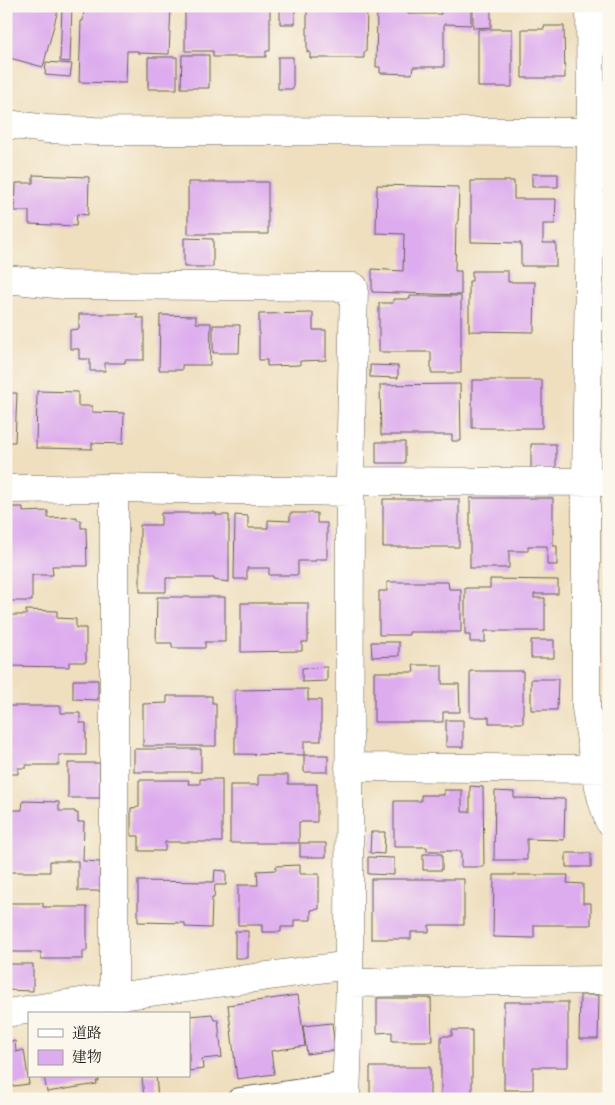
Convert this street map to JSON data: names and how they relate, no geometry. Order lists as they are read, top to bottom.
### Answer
{
  "legend": ["道路", "建物"]
}
